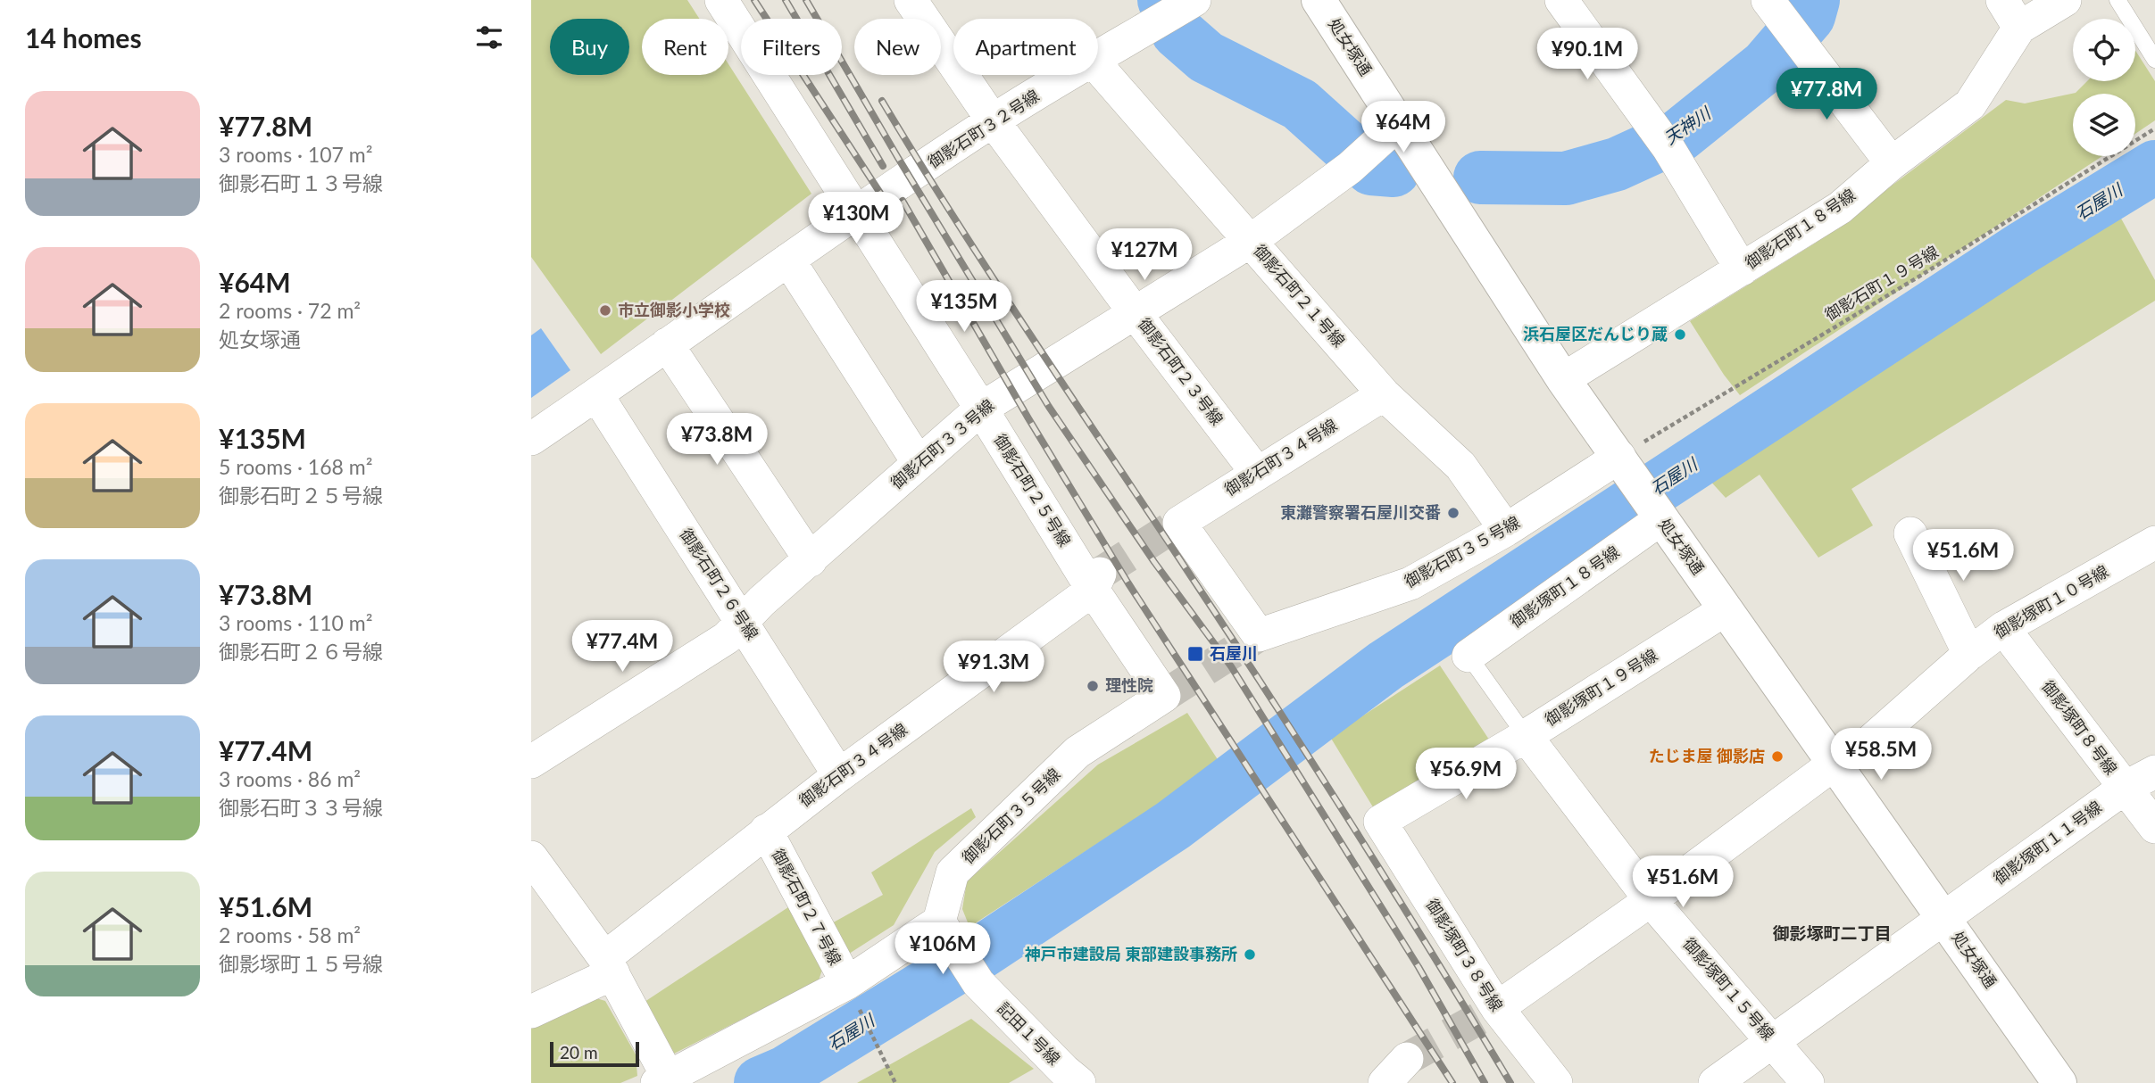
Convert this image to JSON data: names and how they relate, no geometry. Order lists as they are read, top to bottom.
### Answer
{
  "streets": {
    "street": [
      "処女塚通",
      "御影石町３２号線",
      "御影石町１８号線",
      "御影石町２１号線",
      "御影石町２３号線",
      "御影石町３３号線",
      "御影石町３４号線",
      "御影石町２５号線",
      "御影石町３５号線",
      "御影石町２６号線",
      "御影塚町１８号線",
      "御影塚町１０号線",
      "御影塚町１９号線",
      "御影塚町８号線",
      "御影塚町１１号線",
      "御影石町２７号線",
      "御影塚町３８号線",
      "御影塚町１５号線",
      "記田１号線"
    ],
    "path": ["御影石町１９号線"]
  },
  "crossings": [
    ["処女塚通", "御影石町１８号線"],
    ["処女塚通", "御影石町１９号線"],
    ["処女塚通", "御影石町３３号線"],
    ["処女塚通", "御影石町３５号線"],
    ["処女塚通", "御影塚町１８号線"],
    ["処女塚通", "御影塚町１０号線"],
    ["処女塚通", "御影塚町１９号線"],
    ["処女塚通", "御影塚町１１号線"],
    ["御影石町３２号線", "御影石町２３号線"],
    ["御影石町３２号線", "御影石町２５号線"],
    ["御影石町３２号線", "御影石町２６号線"],
    ["御影石町１９号線", "御影石町３５号線"],
    ["御影石町２１号線", "御影石町３３号線"],
    ["御影石町２１号線", "御影石町３４号線"],
    ["御影石町２１号線", "御影石町３５号線"],
    ["御影石町２３号線", "御影石町３３号線"],
    ["御影石町２３号線", "御影石町３４号線"],
    ["御影石町３３号線", "御影石町２５号線"],
    ["御影石町３３号線", "御影石町２６号線"],
    ["御影石町３４号線", "御影石町２５号線"],
    ["御影石町３４号線", "御影石町３５号線"],
    ["御影石町３４号線", "御影石町２６号線"],
    ["御影石町３４号線", "御影石町２７号線"],
    ["御影石町２５号線", "御影石町３５号線"],
    ["御影石町３５号線", "記田１号線"],
    ["御影塚町１８号線", "御影塚町１５号線"],
    ["御影塚町１０号線", "御影塚町８号線"],
    ["御影塚町１０号線", "御影塚町３８号線"],
    ["御影塚町１０号線", "御影塚町１５号線"],
    ["御影塚町１９号線", "御影塚町３８号線"],
    ["御影塚町１９号線", "御影塚町１５号線"],
    ["御影塚町８号線", "御影塚町１１号線"],
    ["御影塚町１１号線", "御影塚町１５号線"]
  ],
  "districts": ["御影塚町二丁目"],
  "water": ["天神川", "石屋川"],
  "places": {
    "other": [
      "市立御影小学校",
      "浜石屋区だんじり蔵",
      "東灘警察署石屋川交番",
      "理性院",
      "たじま屋 御影店",
      "神戸市建設局 東部建設事務所"
    ],
    "transit": ["石屋川"]
  },
  "scale_bar": "20 m",
  "page": {
    "heading": "14 homes",
    "chip": [
      "Buy",
      "Rent",
      "Filters",
      "New",
      "Apartment"
    ],
    "price": [
      "¥90.1M",
      "¥77.8M",
      "¥64M",
      "¥130M",
      "¥127M",
      "¥135M",
      "¥73.8M",
      "¥51.6M",
      "¥77.4M",
      "¥91.3M",
      "¥58.5M",
      "¥56.9M",
      "¥51.6M",
      "¥106M"
    ],
    "list": [
      {
        "name": "¥77.8M",
        "note": "3 rooms · 107 m² · 御影石町１３号線"
      },
      {
        "name": "¥64M",
        "note": "2 rooms · 72 m² · 処女塚通"
      },
      {
        "name": "¥135M",
        "note": "5 rooms · 168 m² · 御影石町２５号線"
      },
      {
        "name": "¥73.8M",
        "note": "3 rooms · 110 m² · 御影石町２６号線"
      },
      {
        "name": "¥77.4M",
        "note": "3 rooms · 86 m² · 御影石町３３号線"
      },
      {
        "name": "¥51.6M",
        "note": "2 rooms · 58 m² · 御影塚町１５号線"
      }
    ],
    "scale": "20 m"
  }
}
